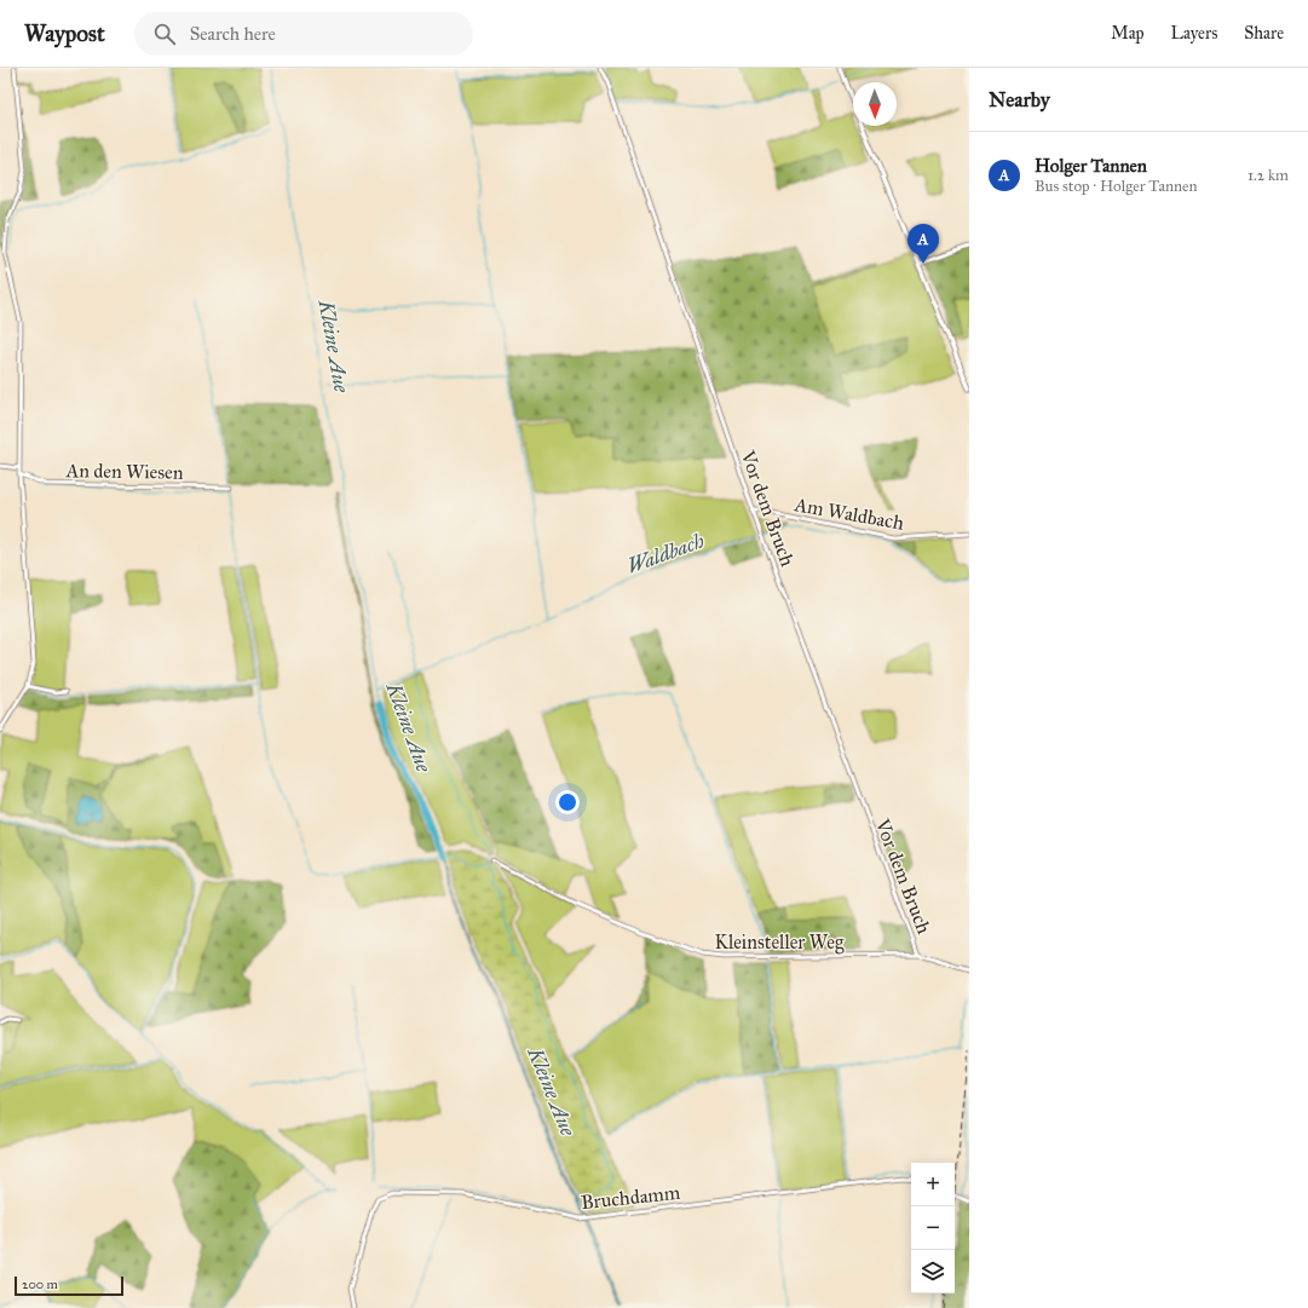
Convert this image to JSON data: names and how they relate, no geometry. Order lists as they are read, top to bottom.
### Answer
{
  "streets": {
    "street": [
      "An den Wiesen",
      "Vor dem Bruch",
      "Am Waldbach",
      "Kleinsteller Weg",
      "Bruchdamm"
    ]
  },
  "crossings": [
    ["Vor dem Bruch", "Am Waldbach"],
    ["Vor dem Bruch", "Kleinsteller Weg"]
  ],
  "water": ["Kleine Aue", "Waldbach"],
  "scale_bar": "200 m",
  "north": "bottom",
  "page": {
    "header": "Waypost",
    "search": "Search here",
    "nav": ["Map", "Layers", "Share"],
    "heading": "Nearby",
    "list": [
      {
        "mark": "A",
        "name": "Holger Tannen",
        "note": "Bus stop · Holger Tannen",
        "value": "1.2 km"
      }
    ],
    "pins": "A",
    "map_buttons": ["+", "−"],
    "scale": "200 m"
  }
}
